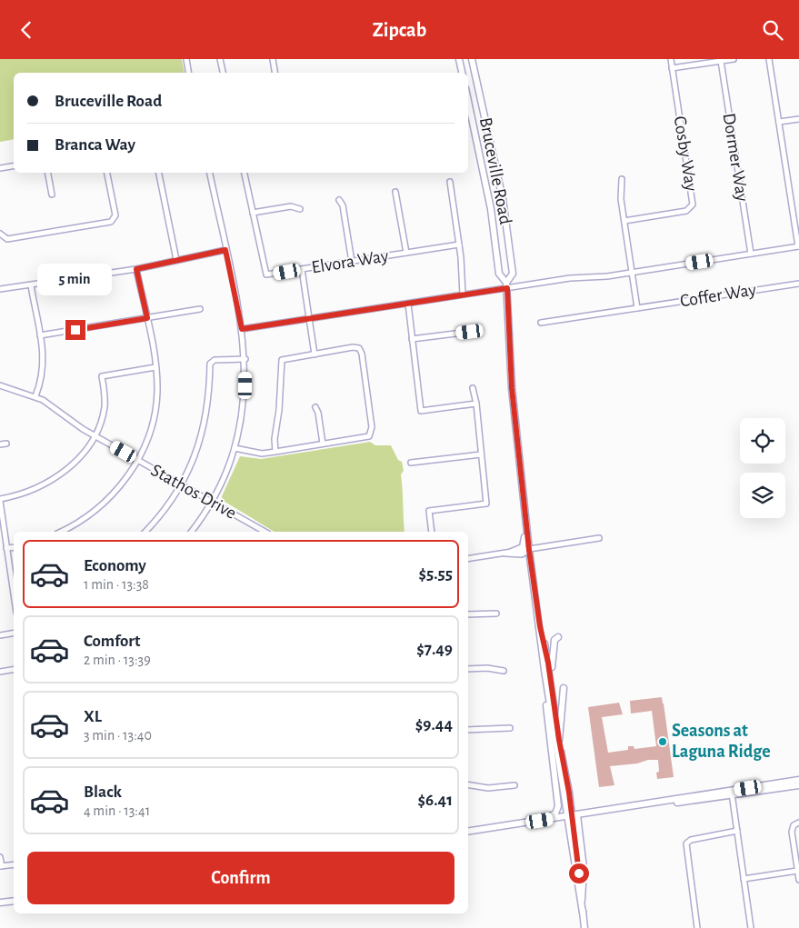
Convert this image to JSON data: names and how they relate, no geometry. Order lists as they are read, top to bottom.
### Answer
{
  "streets": {
    "main road": ["Bruceville Road"],
    "street": [
      "Cosby Way",
      "Dormer Way",
      "Elvora Way",
      "Coffer Way",
      "Stathos Drive"
    ]
  },
  "places": ["Seasons at Laguna Ridge"],
  "page": {
    "header": "Zipcab",
    "banner": ["Bruceville Road", "Branca Way"],
    "bubble": "5 min",
    "list": [
      {
        "name": "Economy",
        "note": "1 min · 13:38",
        "value": "$5.55"
      },
      {
        "name": "Comfort",
        "note": "2 min · 13:39",
        "value": "$7.49"
      },
      {
        "name": "XL",
        "note": "3 min · 13:40",
        "value": "$9.44"
      },
      {
        "name": "Black",
        "note": "4 min · 13:41",
        "value": "$6.41"
      }
    ],
    "buttons": "Confirm"
  }
}
